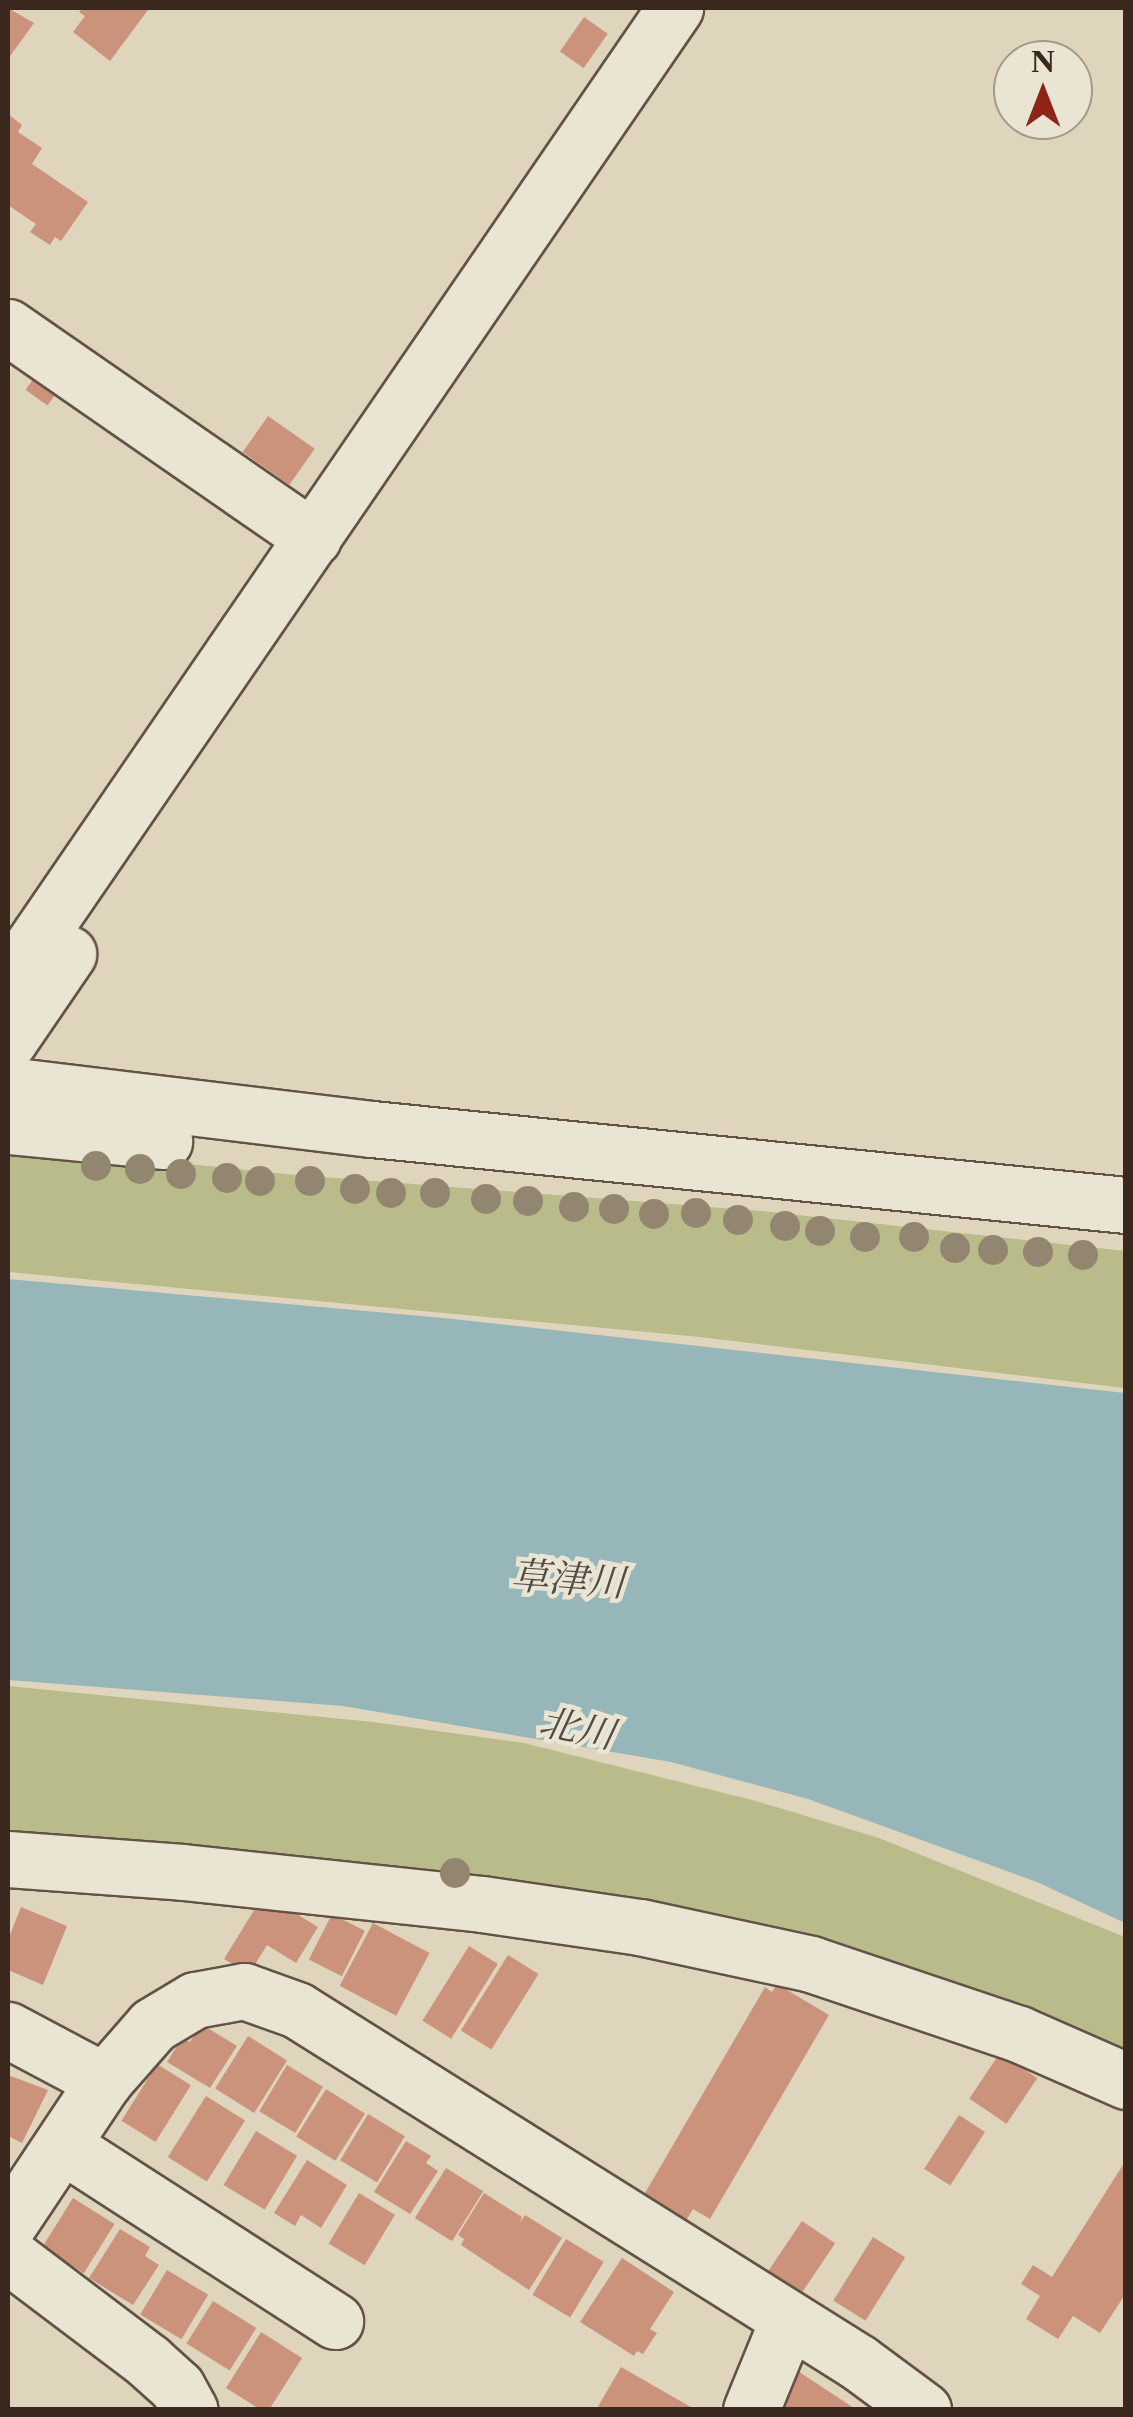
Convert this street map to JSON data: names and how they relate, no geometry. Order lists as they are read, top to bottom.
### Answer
{
  "water": ["草津川", "北川"],
  "north": "top"
}
